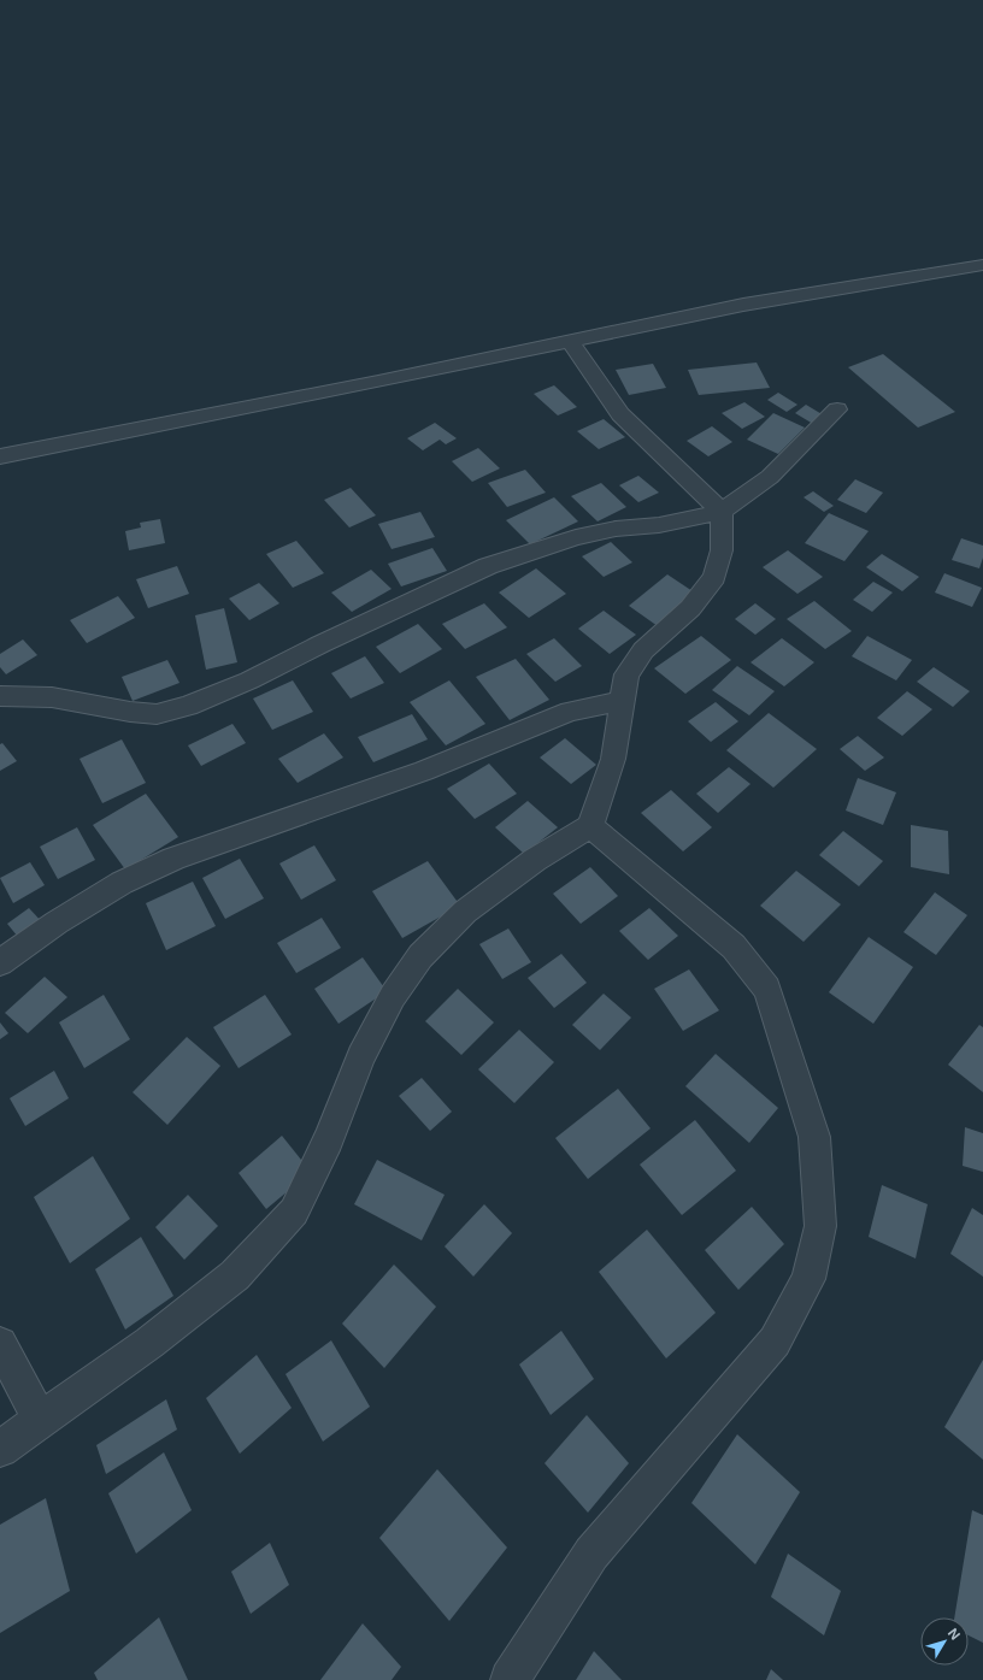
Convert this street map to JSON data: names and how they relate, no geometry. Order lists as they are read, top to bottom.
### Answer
{
  "north": "top right"
}
